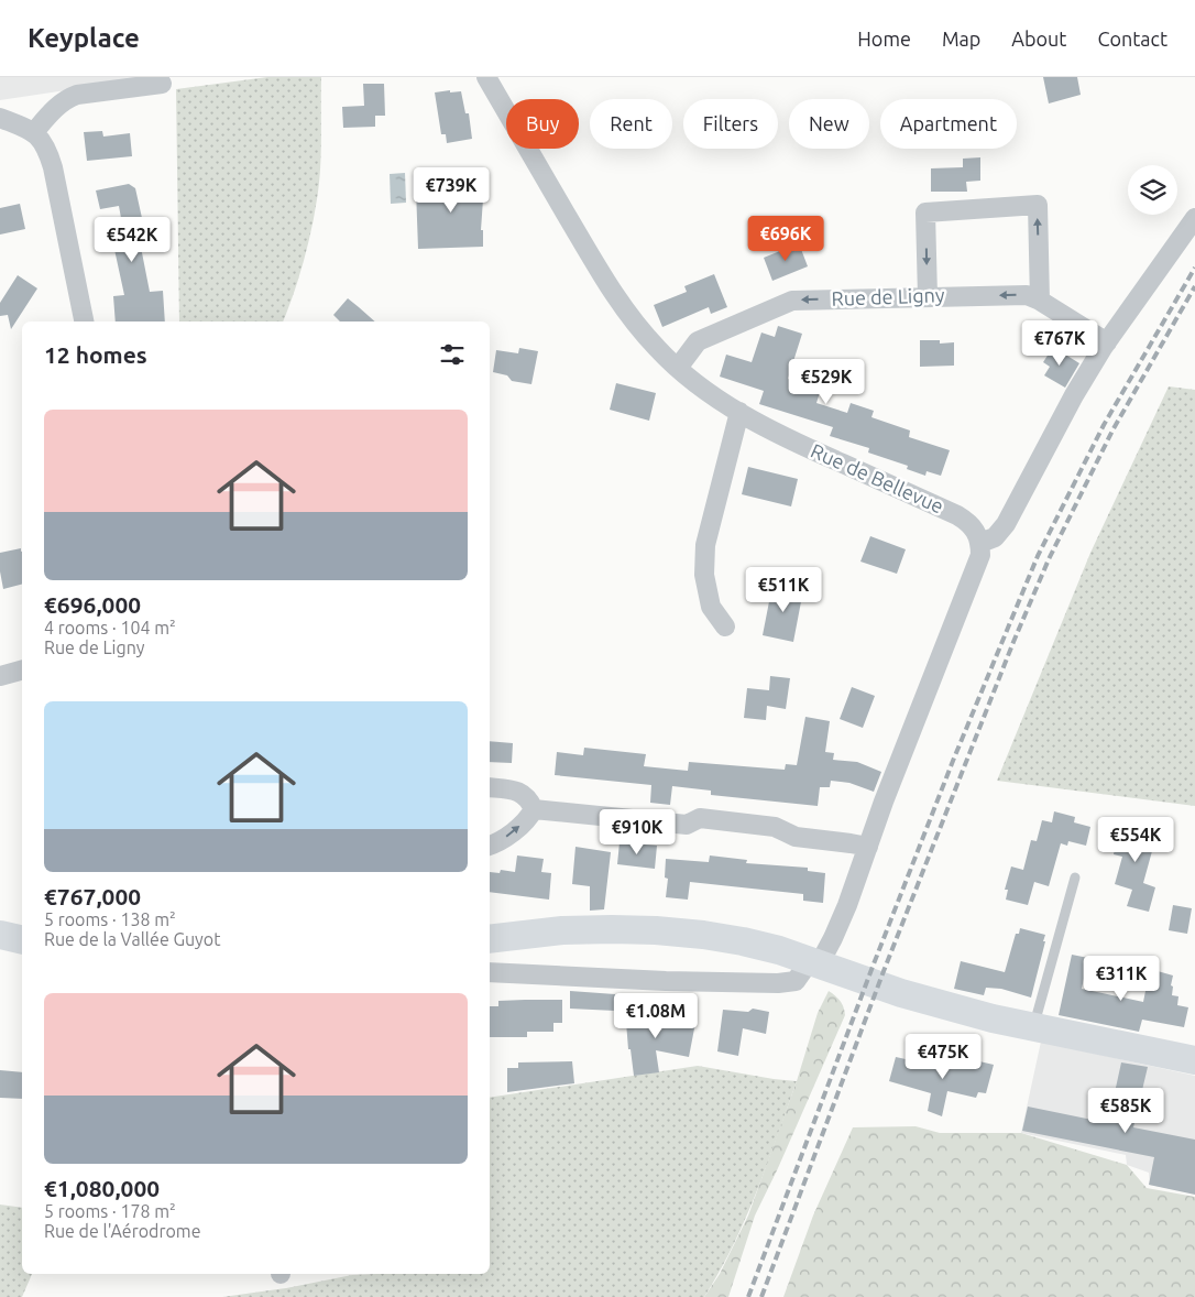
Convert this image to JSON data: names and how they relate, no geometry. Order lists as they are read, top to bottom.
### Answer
{
  "streets": {
    "street": ["Rue de Ligny", "Rue de Bellevue"]
  },
  "crossings": [
    ["Rue de Ligny", "Rue de Bellevue"]
  ],
  "one_way": ["Rue de Ligny"],
  "page": {
    "header": "Keyplace",
    "nav": [
      "Home",
      "Map",
      "About",
      "Contact"
    ],
    "chip": [
      "Buy",
      "Rent",
      "Filters",
      "New",
      "Apartment"
    ],
    "price": [
      "€739K",
      "€696K",
      "€542K",
      "€767K",
      "€529K",
      "€511K",
      "€910K",
      "€554K",
      "€311K",
      "€1.08M",
      "€475K",
      "€585K"
    ],
    "heading": "12 homes",
    "list": [
      {
        "name": "€696,000",
        "note": "4 rooms · 104 m² · Rue de Ligny"
      },
      {
        "name": "€767,000",
        "note": "5 rooms · 138 m² · Rue de la Vallée Guyot"
      },
      {
        "name": "€1,080,000",
        "note": "5 rooms · 178 m² · Rue de l'Aérodrome"
      }
    ]
  }
}
